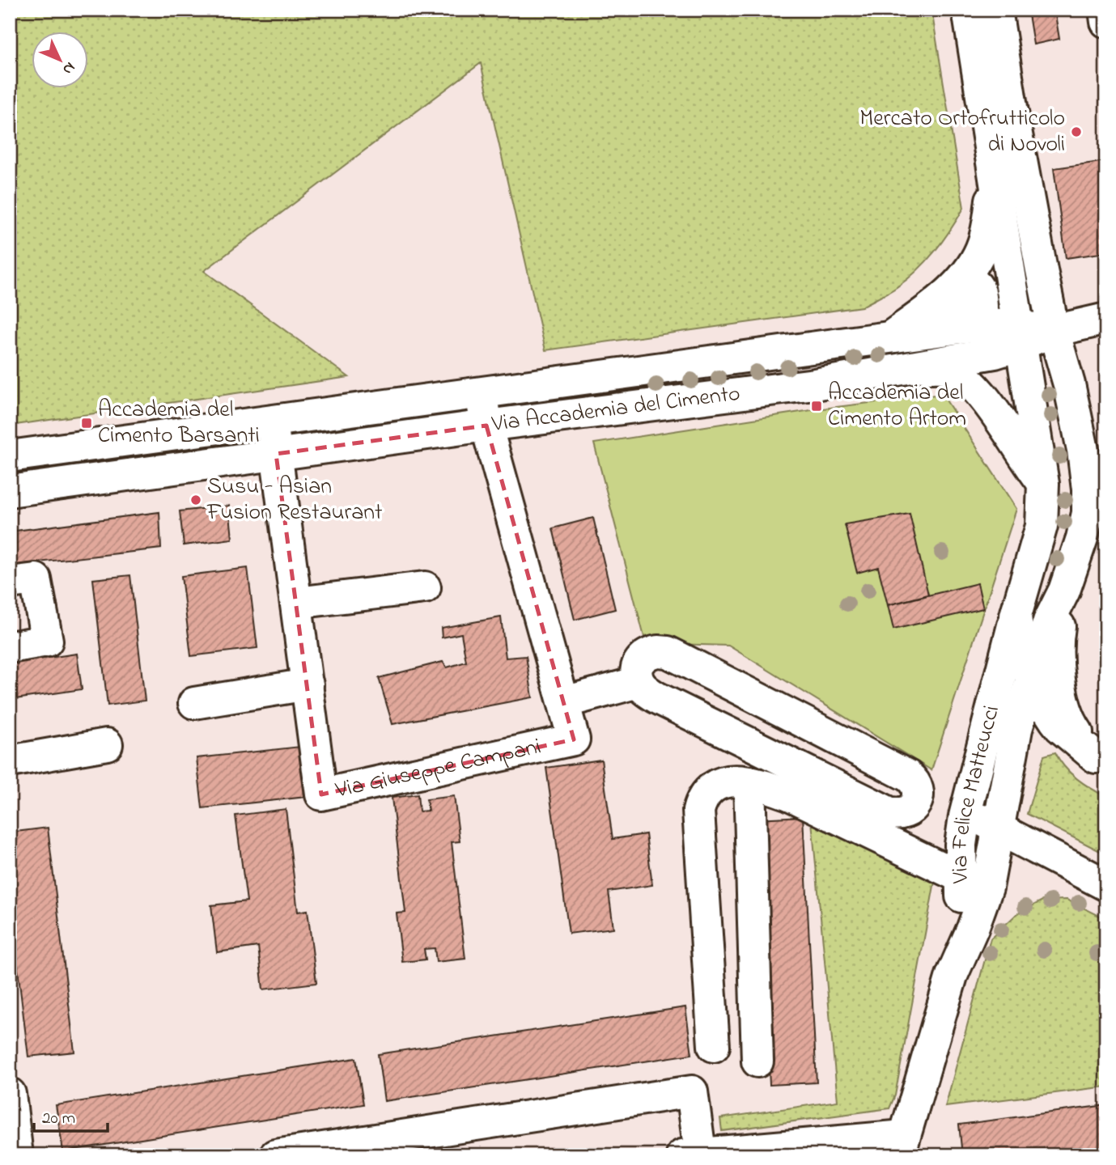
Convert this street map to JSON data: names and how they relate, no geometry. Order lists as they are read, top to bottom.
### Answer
{
  "streets": {
    "street": ["Via Accademia del Cimento", "Via Giuseppe Campani", "Via Felice Matteucci"]
  },
  "crossings": [
    ["Via Accademia del Cimento", "Via Giuseppe Campani"],
    ["Via Accademia del Cimento", "Via Felice Matteucci"]
  ],
  "places": {
    "other": ["Mercato Ortofrutticolo di Novoli", "Susu - Asian Fusion Restaurant"],
    "transit": ["Accademia del Cimento Artom", "Accademia del Cimento Barsanti"]
  },
  "scale_bar": "20 m",
  "north": "bottom right"
}
